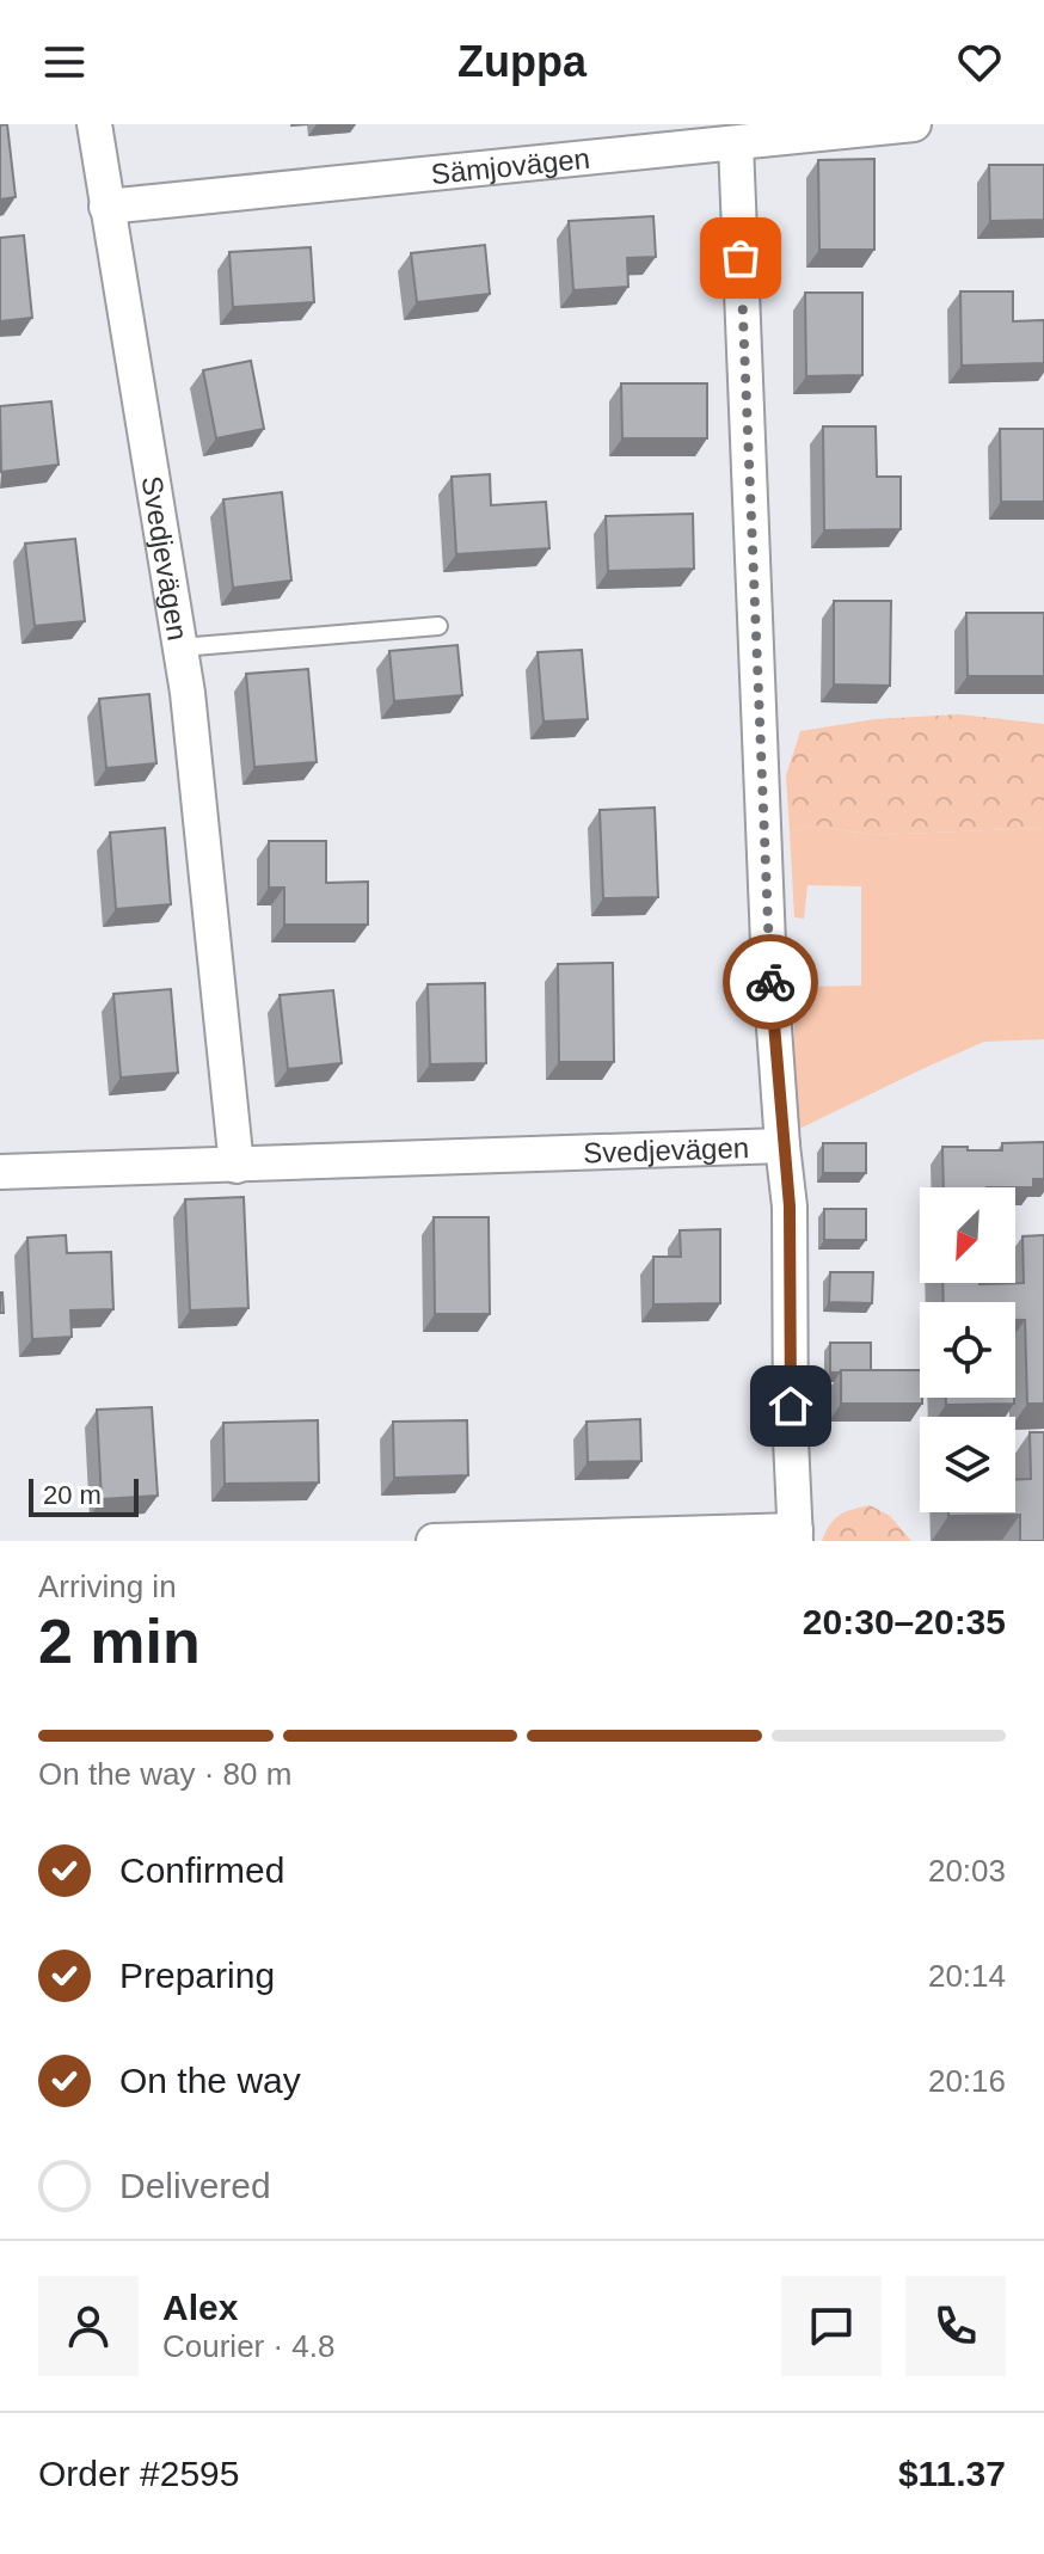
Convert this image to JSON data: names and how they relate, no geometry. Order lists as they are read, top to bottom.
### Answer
{
  "streets": {
    "street": ["Sämjovägen", "Svedjevägen"]
  },
  "crossings": [
    ["Sämjovägen", "Svedjevägen"]
  ],
  "scale_bar": "20 m",
  "north": "bottom left",
  "page": {
    "header": "Zuppa",
    "scale": "20 m",
    "heading": ["2 min", "Arriving in", "20:30–20:35"],
    "panel": [
      "Alex",
      "Courier · 4.8",
      "Order #2595",
      "$11.37"
    ],
    "bar": "On the way · 80 m",
    "list": [
      ["Confirmed", "20:03"],
      ["Preparing", "20:14"],
      ["On the way", "20:16"],
      "Delivered"
    ]
  }
}
